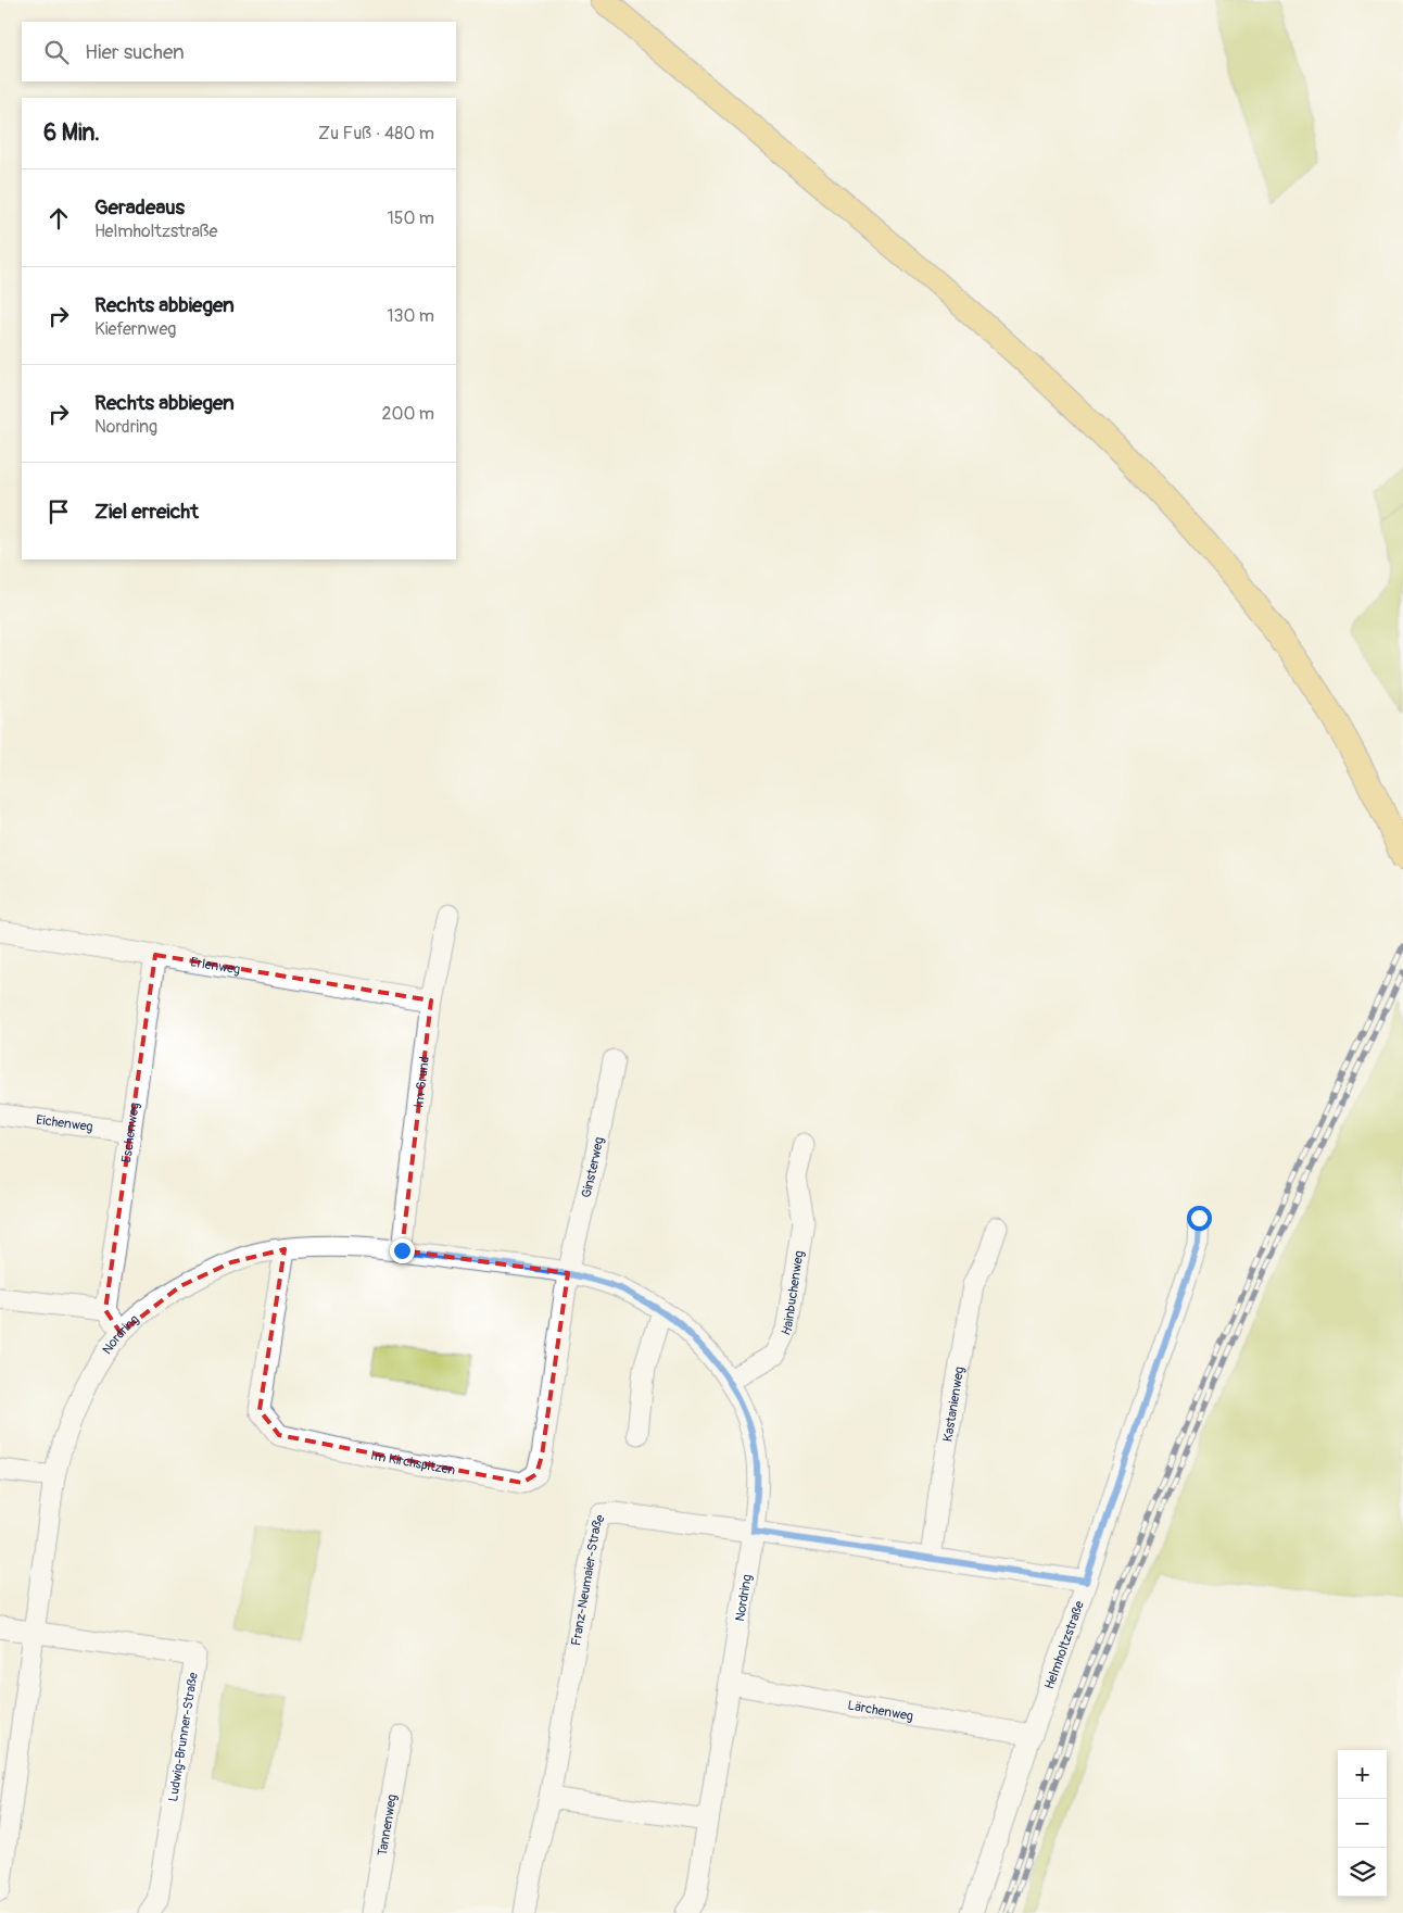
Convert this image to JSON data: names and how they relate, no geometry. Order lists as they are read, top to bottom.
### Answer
{
  "streets": {
    "street": [
      "Erlenweg",
      "Im Grund",
      "Eichenweg",
      "Eschenweg",
      "Ginsterweg",
      "Hainbuchenweg",
      "Nordring",
      "Kastanienweg",
      "Im Kirchspitzen",
      "Franz-Neumaier-Straße",
      "Helmholtzstraße",
      "Lärchenweg",
      "Ludwig-Brunner-Straße",
      "Tannenweg"
    ]
  },
  "crossings": [
    ["Erlenweg", "Im Grund"],
    ["Erlenweg", "Eschenweg"],
    ["Im Grund", "Nordring"],
    ["Eichenweg", "Eschenweg"],
    ["Ginsterweg", "Nordring"],
    ["Ginsterweg", "Im Kirchspitzen"],
    ["Hainbuchenweg", "Nordring"],
    ["Nordring", "Im Kirchspitzen"],
    ["Nordring", "Franz-Neumaier-Straße"],
    ["Nordring", "Lärchenweg"],
    ["Nordring", "Ludwig-Brunner-Straße"],
    ["Helmholtzstraße", "Lärchenweg"]
  ],
  "page": {
    "search": "Hier suchen",
    "heading": ["6 Min.", "Zu Fuß · 480 m"],
    "list": [
      ["Geradeaus", "Helmholtzstraße", "150 m"],
      ["Rechts abbiegen", "Kiefernweg", "130 m"],
      ["Rechts abbiegen", "Nordring", "200 m"],
      "Ziel erreicht"
    ],
    "map_buttons": ["+", "−"]
  }
}
